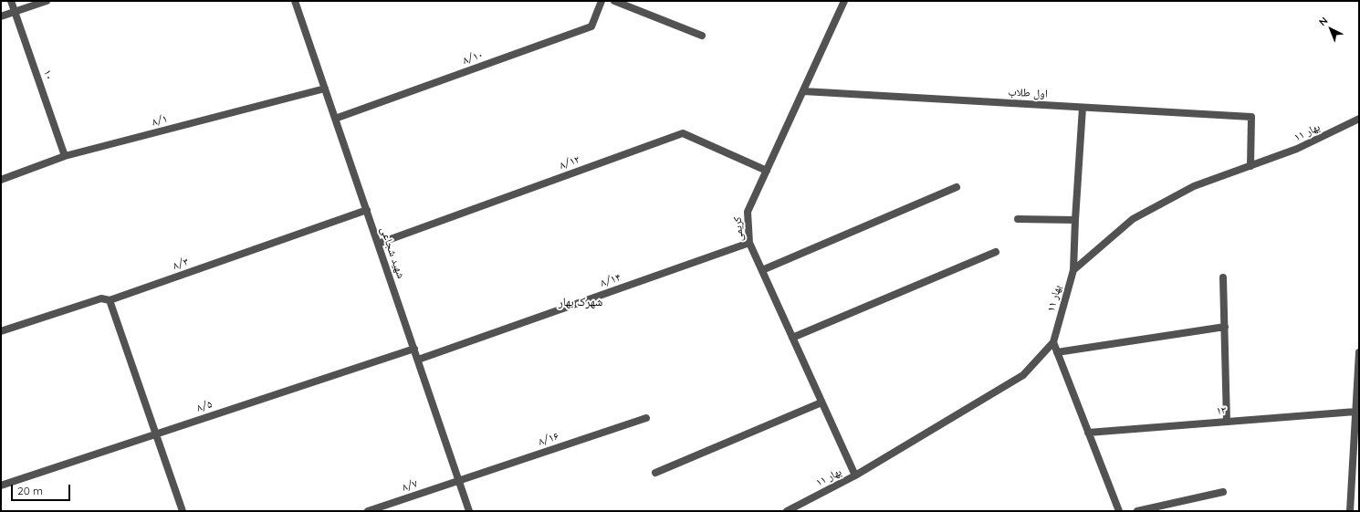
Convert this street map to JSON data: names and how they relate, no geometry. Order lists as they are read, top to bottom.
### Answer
{
  "streets": {
    "street": [
      "۸/۱۰",
      "۱۰",
      "اول طلاب",
      "۸/۱",
      "بهار ۱۱",
      "۸/۱۲",
      "کریمی",
      "شهید شجاعی",
      "۸/۳",
      "۸/۱۴",
      "۸/۵",
      "۱۳",
      "۸/۱۶",
      "۸/۷"
    ]
  },
  "crossings": [
    ["۸/۱۰", "شهید شجاعی"],
    ["۱۰", "۸/۱"],
    ["اول طلاب", "بهار ۱۱"],
    ["اول طلاب", "کریمی"],
    ["۸/۱", "شهید شجاعی"],
    ["بهار ۱۱", "کریمی"],
    ["۸/۱۲", "کریمی"],
    ["۸/۱۲", "شهید شجاعی"],
    ["کریمی", "۸/۱۴"],
    ["شهید شجاعی", "۸/۳"],
    ["شهید شجاعی", "۸/۱۴"],
    ["شهید شجاعی", "۸/۵"],
    ["شهید شجاعی", "۸/۱۶"],
    ["شهید شجاعی", "۸/۷"],
    ["۸/۱۶", "۸/۷"]
  ],
  "districts": ["شهرک بهار"],
  "scale_bar": "20 m",
  "north": "top left"
}
